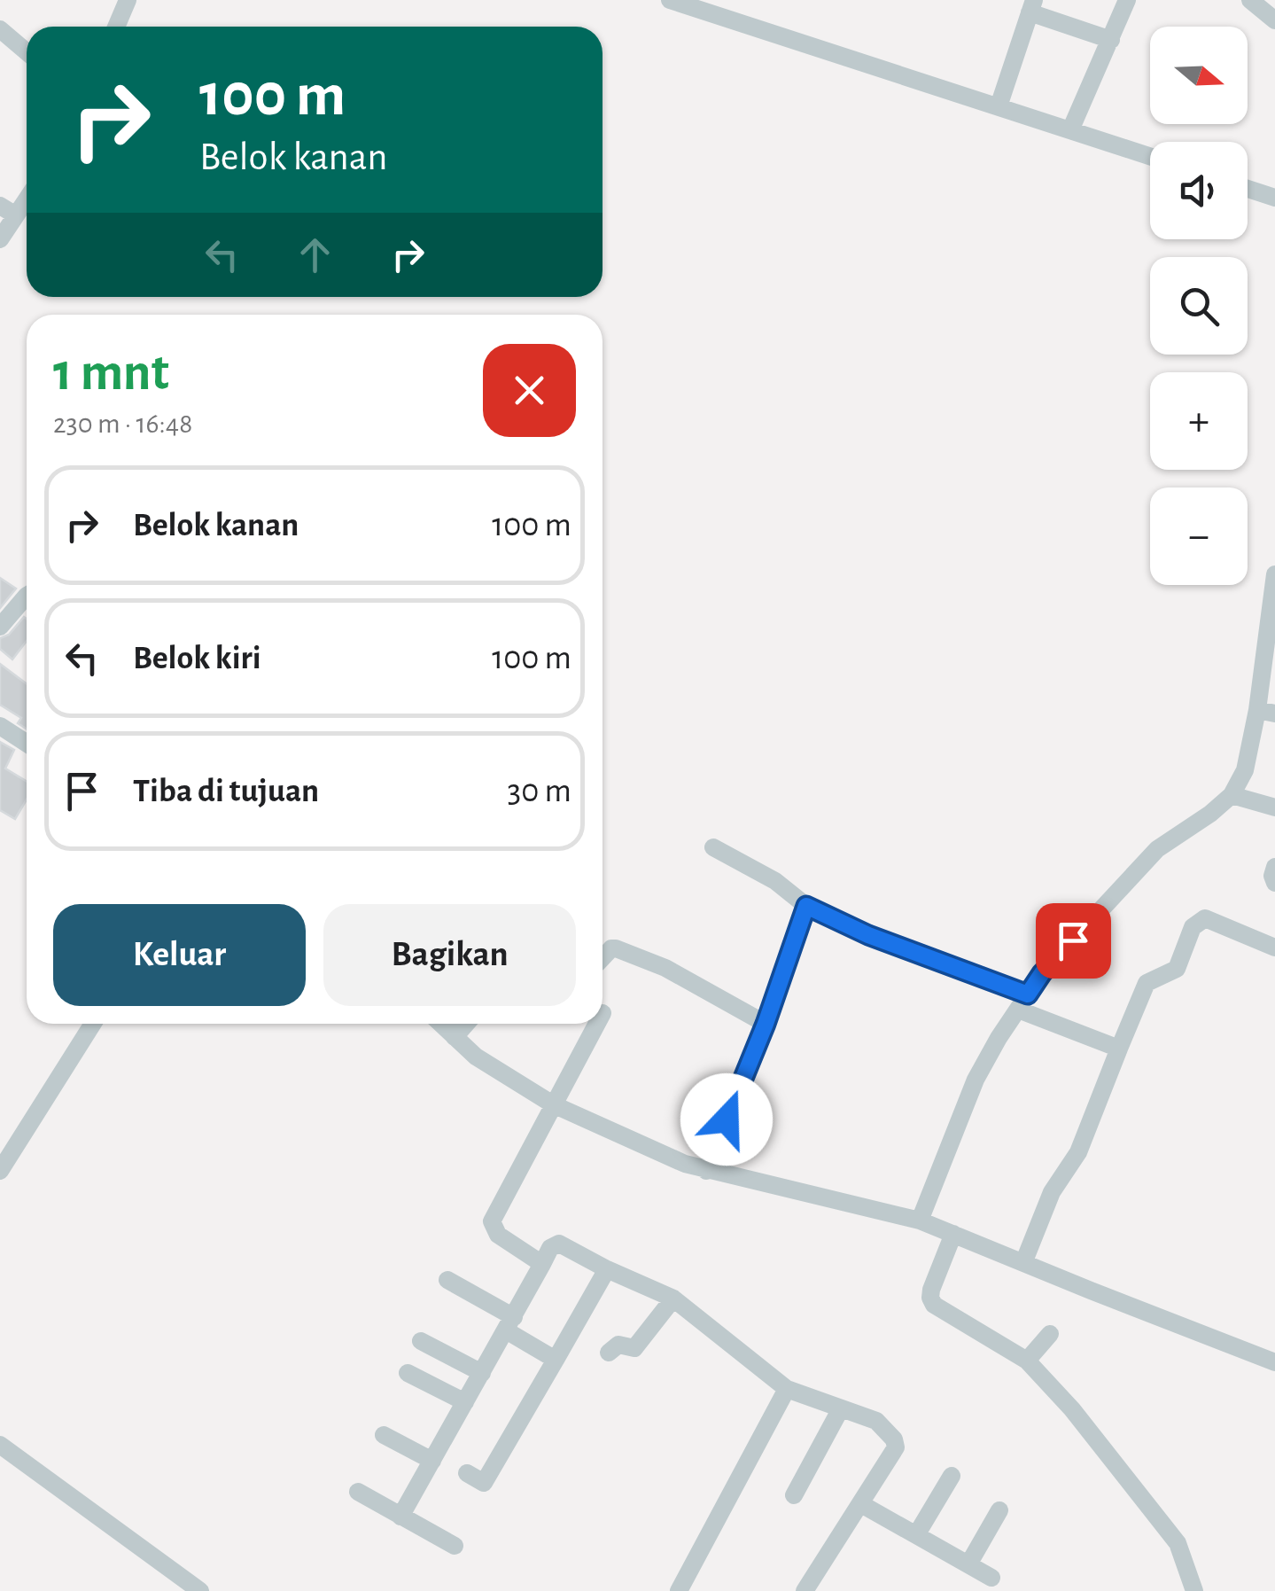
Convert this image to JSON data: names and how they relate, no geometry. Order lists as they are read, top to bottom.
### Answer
{
  "north": "right",
  "page": {
    "map_buttons": ["+", "−"],
    "turn": ["100 m", "Belok kanan"],
    "heading": ["1 mnt", "230 m · 16:48"],
    "list": [
      {
        "name": "Belok kanan",
        "value": "100 m"
      },
      {
        "name": "Belok kiri",
        "value": "100 m"
      },
      {
        "name": "Tiba di tujuan",
        "value": "30 m"
      }
    ],
    "buttons": ["Keluar", "Bagikan"]
  }
}
